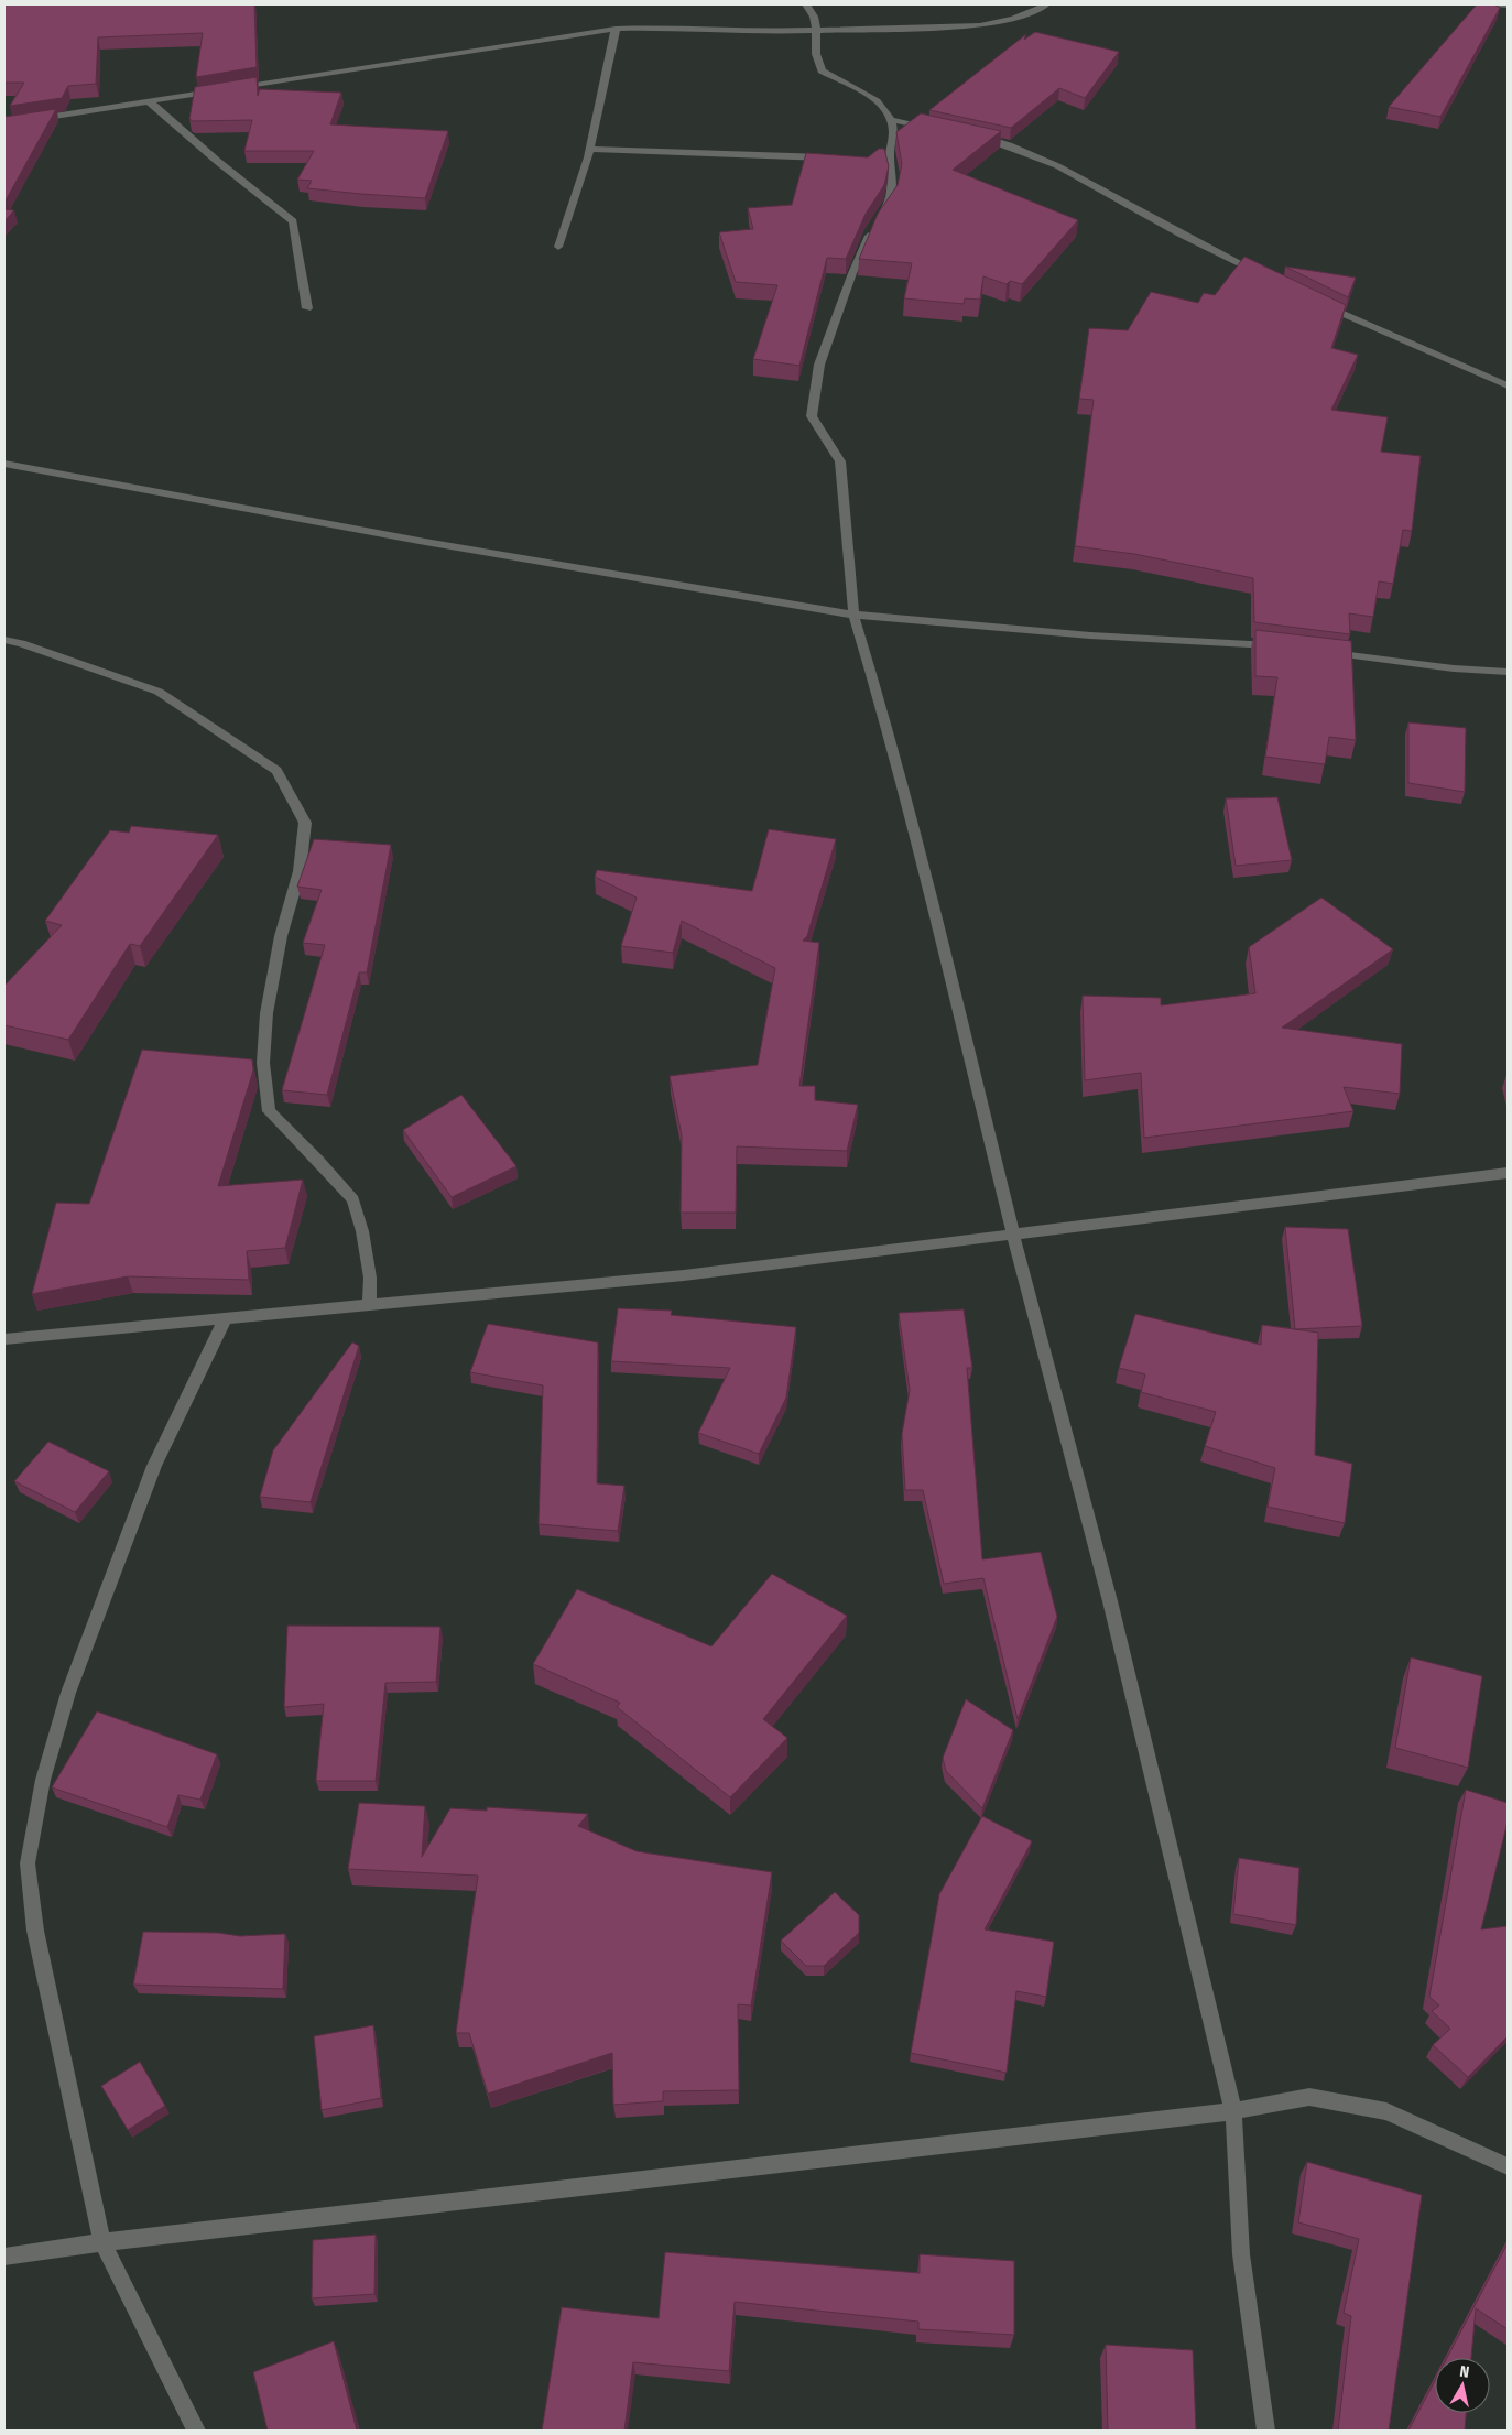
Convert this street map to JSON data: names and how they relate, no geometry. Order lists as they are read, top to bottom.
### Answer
{
  "north": "top"
}
